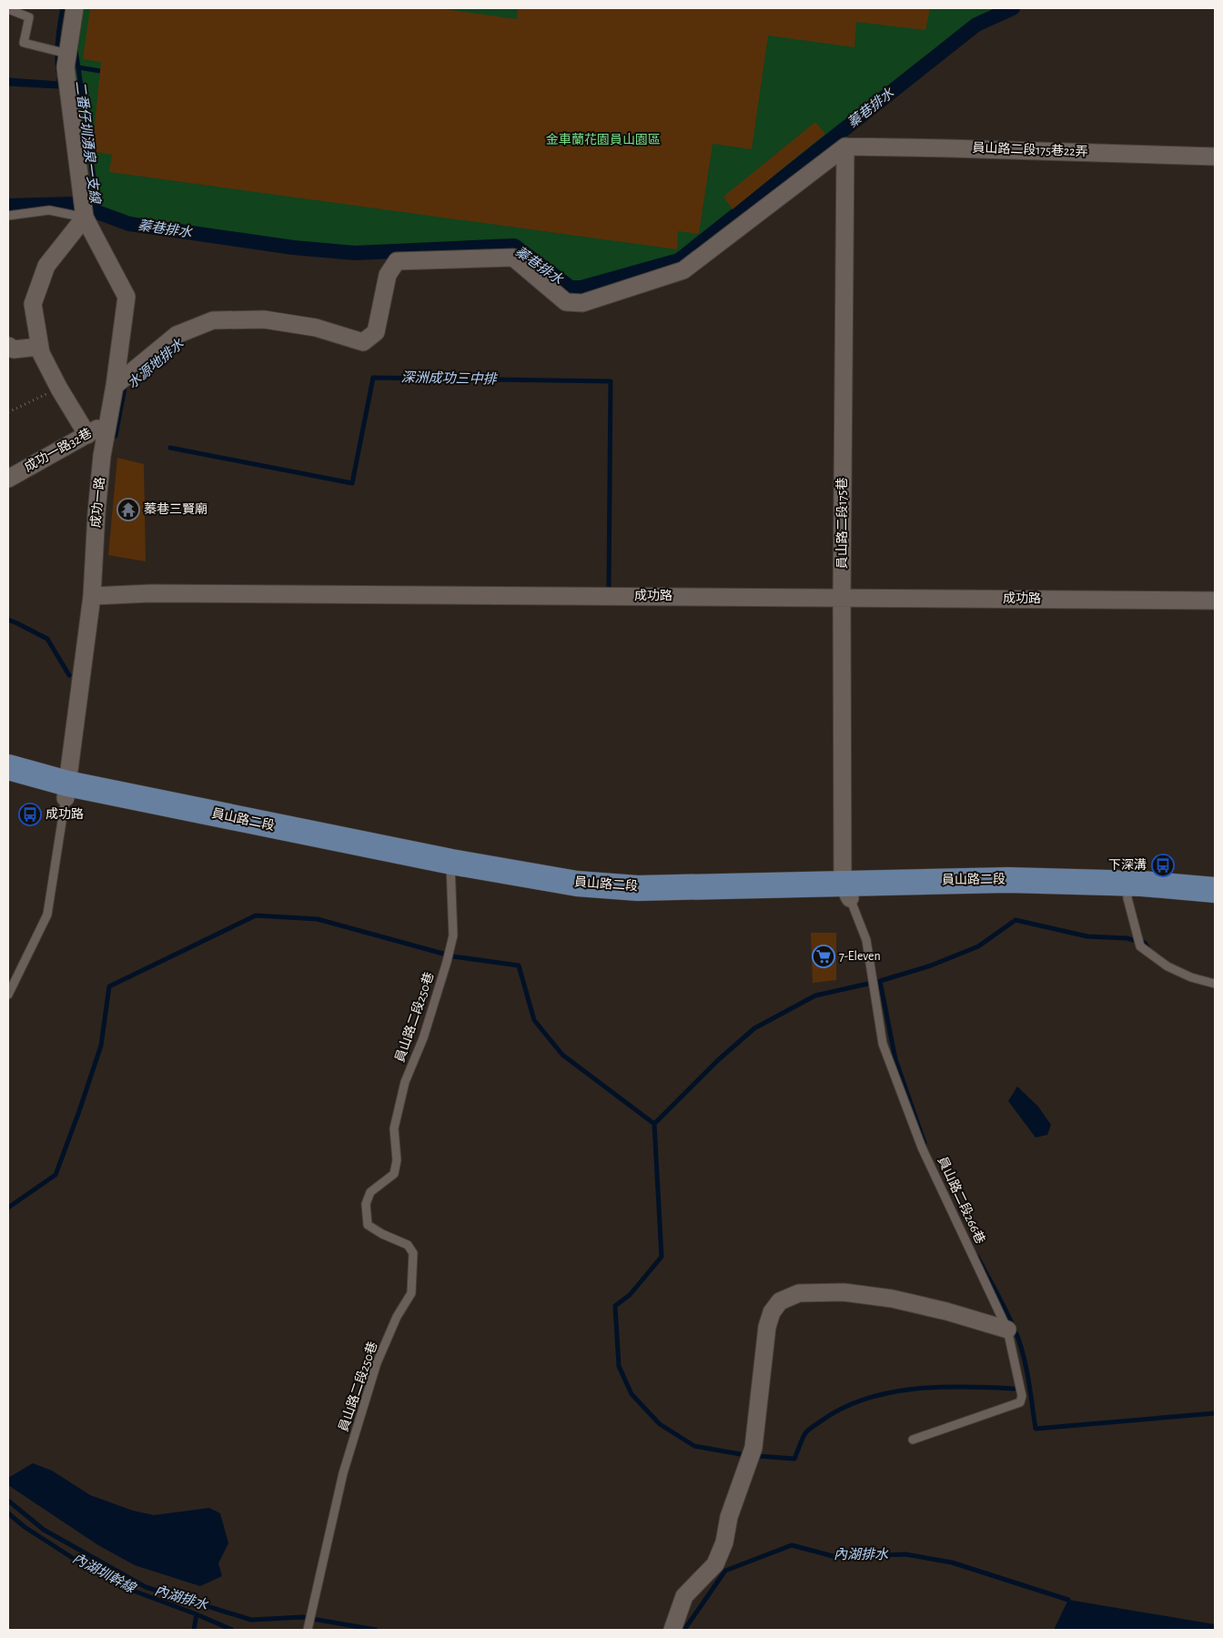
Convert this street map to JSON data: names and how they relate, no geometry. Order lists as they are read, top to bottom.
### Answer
{
  "streets": {
    "main road": ["員山路二段"],
    "street": [
      "員山路二段175巷22弄",
      "成功一路32巷",
      "成功一路",
      "員山路二段175巷",
      "成功路"
    ],
    "lane": ["員山路二段250巷", "員山路二段266巷"]
  },
  "crossings": [
    ["員山路二段175巷22弄", "員山路二段175巷"],
    ["成功一路32巷", "成功一路"],
    ["成功一路", "成功路"],
    ["成功一路", "員山路二段"],
    ["員山路二段175巷", "成功路"],
    ["員山路二段175巷", "員山路二段"],
    ["員山路二段175巷", "員山路二段266巷"],
    ["員山路二段", "員山路二段250巷"],
    ["員山路二段", "員山路二段266巷"]
  ],
  "water": [
    "蓁巷排水",
    "二番仔圳湧泉一支線",
    "水源地排水",
    "深洲成功三中排",
    "內湖排水",
    "內湖圳幹線"
  ],
  "parks": ["金車蘭花園員山園區"],
  "places": {
    "temple": ["蓁巷三賢廟"],
    "bus stop": ["成功路", "下深溝"],
    "supermarket": ["7-Eleven"]
  }
}
